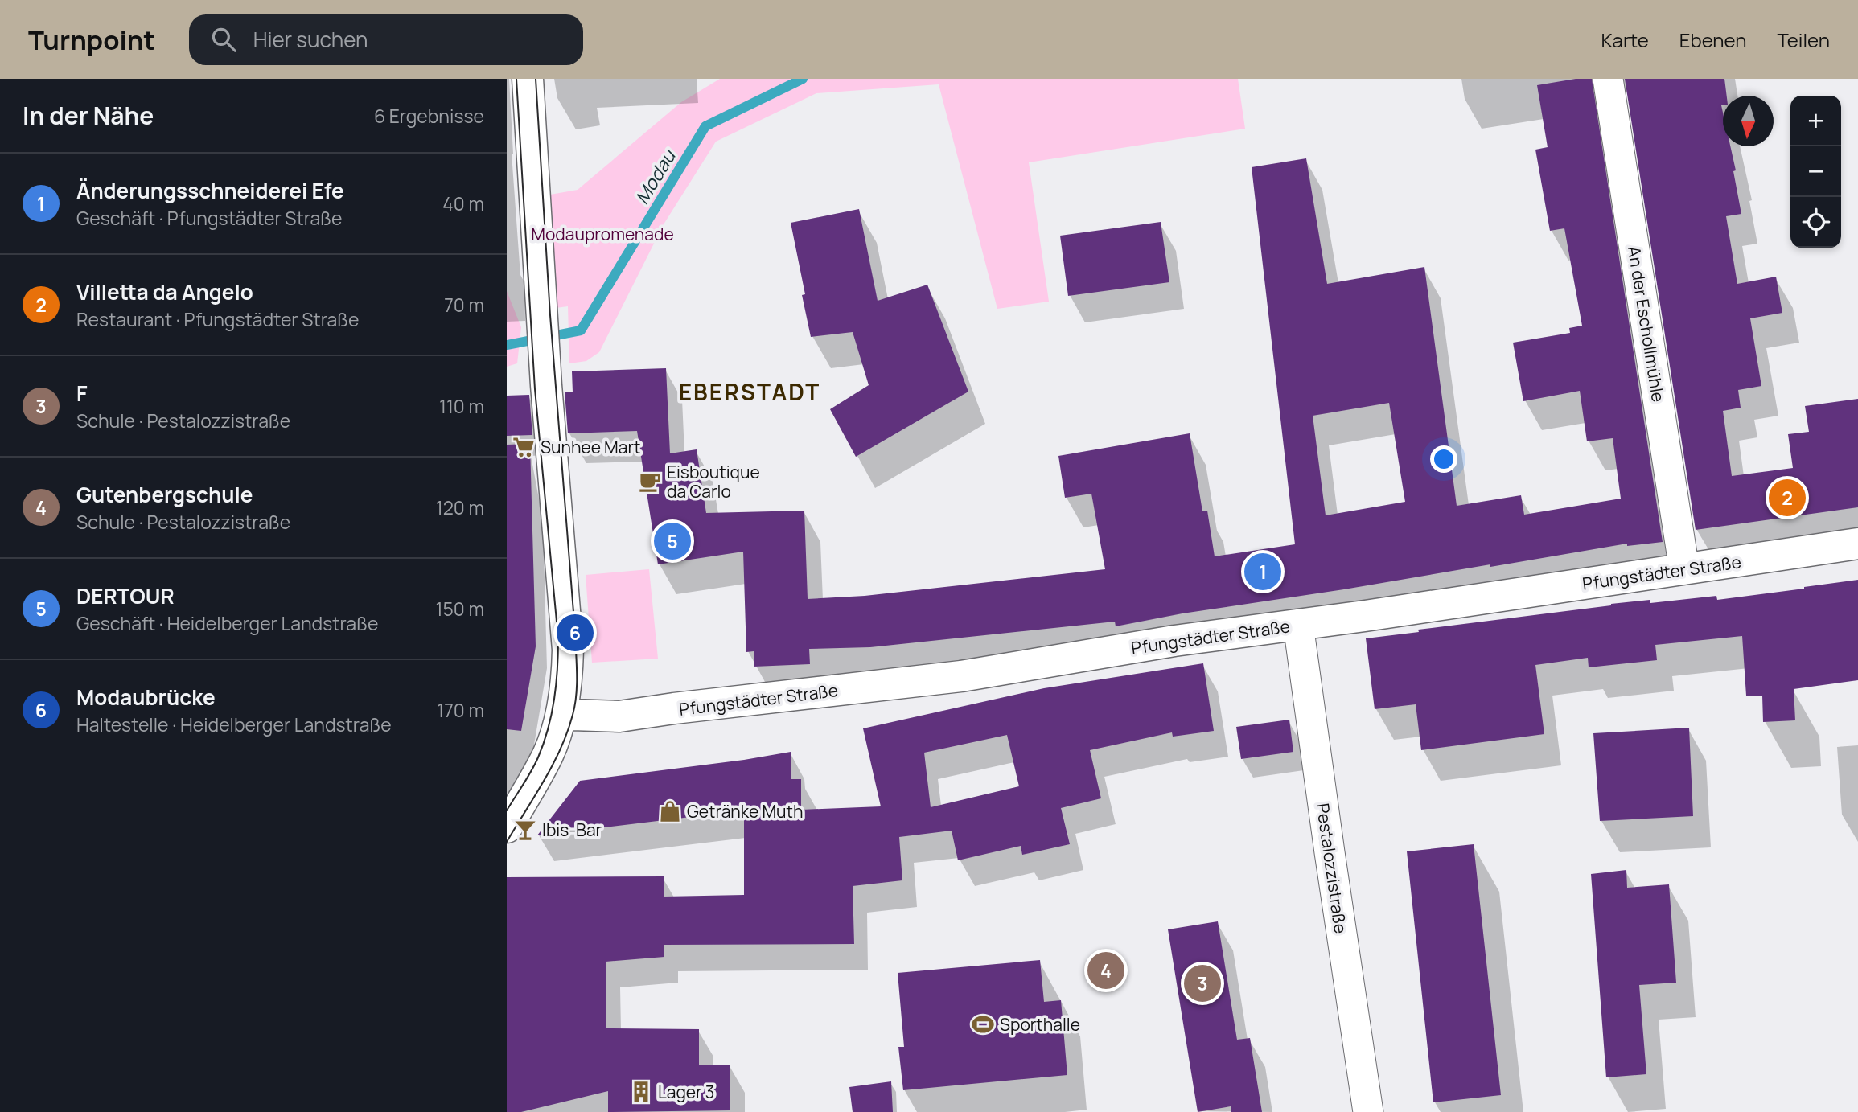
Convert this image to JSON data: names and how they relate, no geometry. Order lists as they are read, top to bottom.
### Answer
{
  "streets": {
    "street": ["An der Eschollmühle", "Pfungstädter Straße", "Pestalozzistraße"]
  },
  "crossings": [
    ["An der Eschollmühle", "Pfungstädter Straße"],
    ["Pfungstädter Straße", "Pestalozzistraße"]
  ],
  "districts": ["EBERSTADT"],
  "water": ["Modau"],
  "parks": ["Modaupromenade"],
  "places": {
    "supermarket": ["Sunhee Mart"],
    "cafe": ["Eisboutique da Carlo"],
    "shop": ["Getränke Muth"],
    "bar": ["Ibis-Bar"],
    "sports": ["Sporthalle"],
    "building": ["Lager 3"]
  },
  "north": "bottom",
  "page": {
    "header": "Turnpoint",
    "search": "Hier suchen",
    "nav": ["Karte", "Ebenen", "Teilen"],
    "heading": ["In der Nähe", "6 Ergebnisse"],
    "map_buttons": ["+", "−"],
    "list": [
      {
        "mark": "1",
        "name": "Änderungsschneiderei Efe",
        "note": "Geschäft · Pfungstädter Straße",
        "value": "40 m"
      },
      {
        "mark": "2",
        "name": "Villetta da Angelo",
        "note": "Restaurant · Pfungstädter Straße",
        "value": "70 m"
      },
      {
        "mark": "3",
        "name": "F",
        "note": "Schule · Pestalozzistraße",
        "value": "110 m"
      },
      {
        "mark": "4",
        "name": "Gutenbergschule",
        "note": "Schule · Pestalozzistraße",
        "value": "120 m"
      },
      {
        "mark": "5",
        "name": "DERTOUR",
        "note": "Geschäft · Heidelberger Landstraße",
        "value": "150 m"
      },
      {
        "mark": "6",
        "name": "Modaubrücke",
        "note": "Haltestelle · Heidelberger Landstraße",
        "value": "170 m"
      }
    ],
    "pins": [
      "2",
      "5",
      "1",
      "6",
      "4",
      "3"
    ]
  }
}
